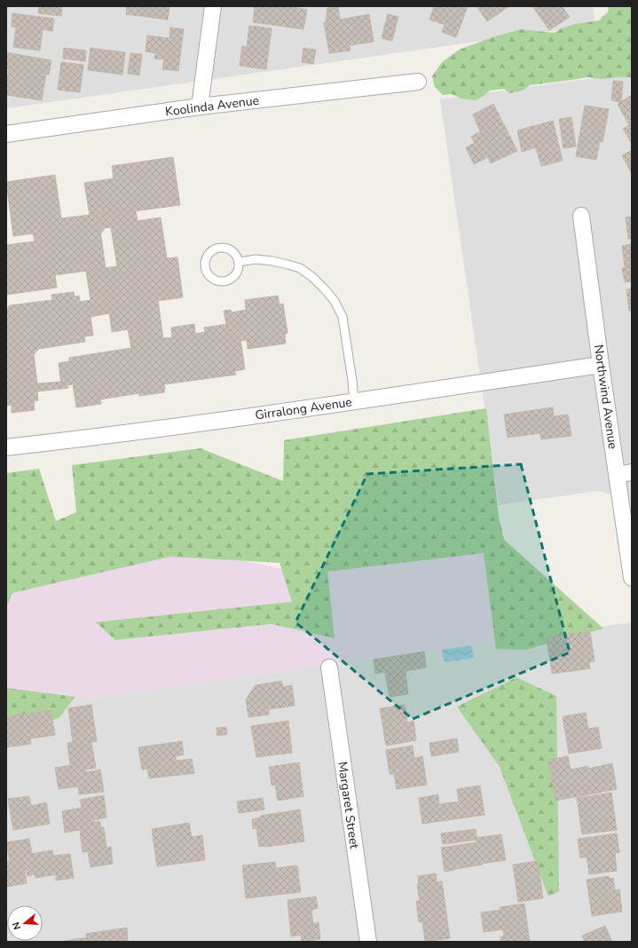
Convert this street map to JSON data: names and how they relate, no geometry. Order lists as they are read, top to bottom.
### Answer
{
  "streets": {
    "street": [
      "Koolinda Avenue",
      "Northwind Avenue",
      "Girralong Avenue",
      "Margaret Street"
    ]
  },
  "crossings": [
    ["Northwind Avenue", "Girralong Avenue"]
  ],
  "north": "left"
}
